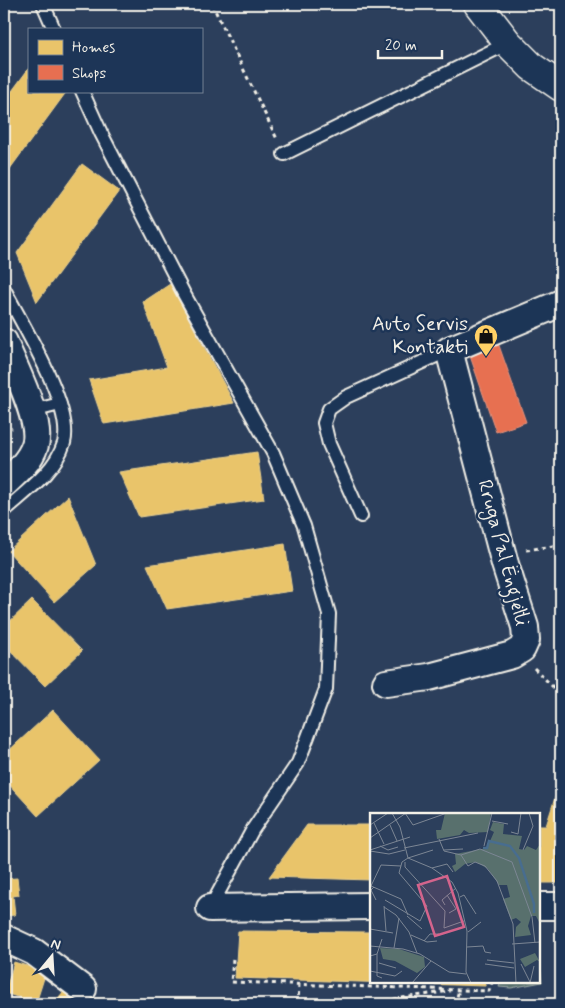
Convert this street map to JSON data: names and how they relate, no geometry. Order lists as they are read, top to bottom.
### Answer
{
  "streets": {
    "street": ["Rruga Pal Ëngjëlli"]
  },
  "places": {
    "shop": ["Auto Servis Kontakti"]
  },
  "legend": ["Homes", "Shops"],
  "scale_bar": "20 m",
  "north": "top"
}
